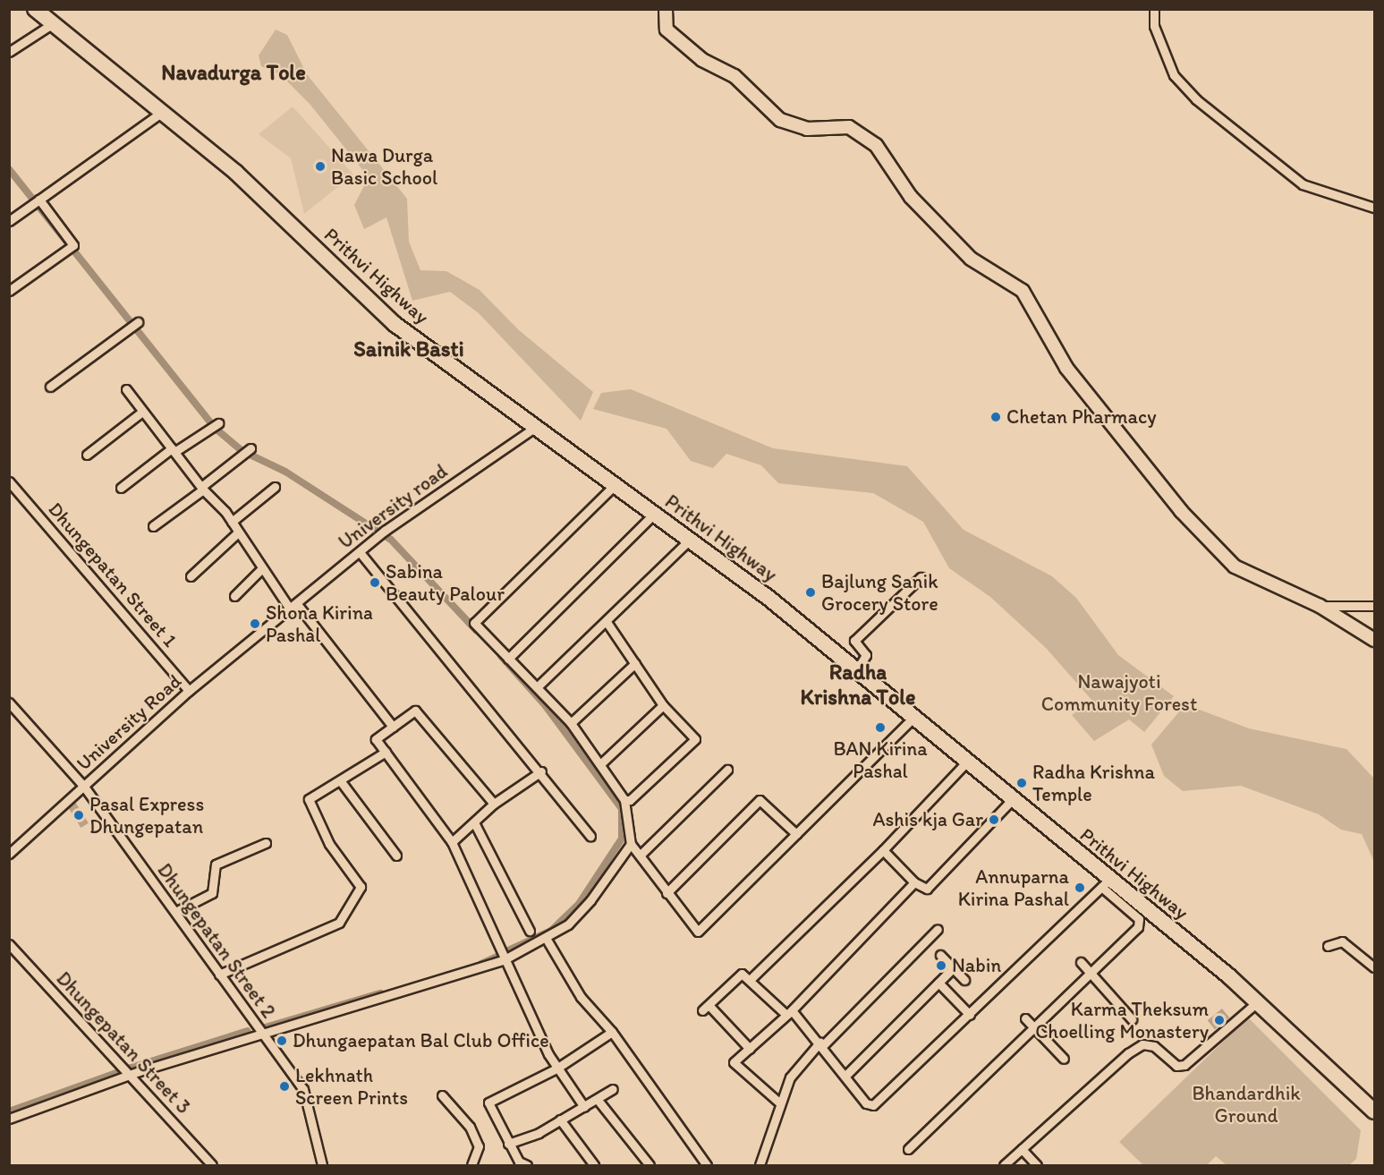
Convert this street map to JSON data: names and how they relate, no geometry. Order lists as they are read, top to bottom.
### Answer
{
  "streets": {
    "highway": ["Prithvi Highway"],
    "street": [
      "University road",
      "Dhungepatan Street 1",
      "University Road",
      "Dhungepatan Street 2",
      "Dhungepatan Street 3"
    ]
  },
  "crossings": [
    ["Prithvi Highway", "University road"],
    ["University road", "University Road"],
    ["Dhungepatan Street 1", "University Road"],
    ["University Road", "Dhungepatan Street 2"]
  ],
  "districts": ["Navadurga Tole", "Sainik Basti", "Radha Krishna Tole"],
  "parks": ["Nawajyoti Community Forest", "Bhandardhik Ground"],
  "places": [
    "Nawa Durga Basic School",
    "Chetan Pharmacy",
    "Sabina Beauty Palour",
    "Bajlung Sanik Grocery Store",
    "Shona Kirina Pashal",
    "BAN Kirina Pashal",
    "Radha Krishna Temple",
    "Pasal Express Dhungepatan",
    "Ashis kja Gar",
    "Annuparna Kirina Pashal",
    "Nabin",
    "Karma Theksum Choelling Monastery",
    "Dhungaepatan Bal Club Office",
    "Lekhnath Screen Prints"
  ]
}
